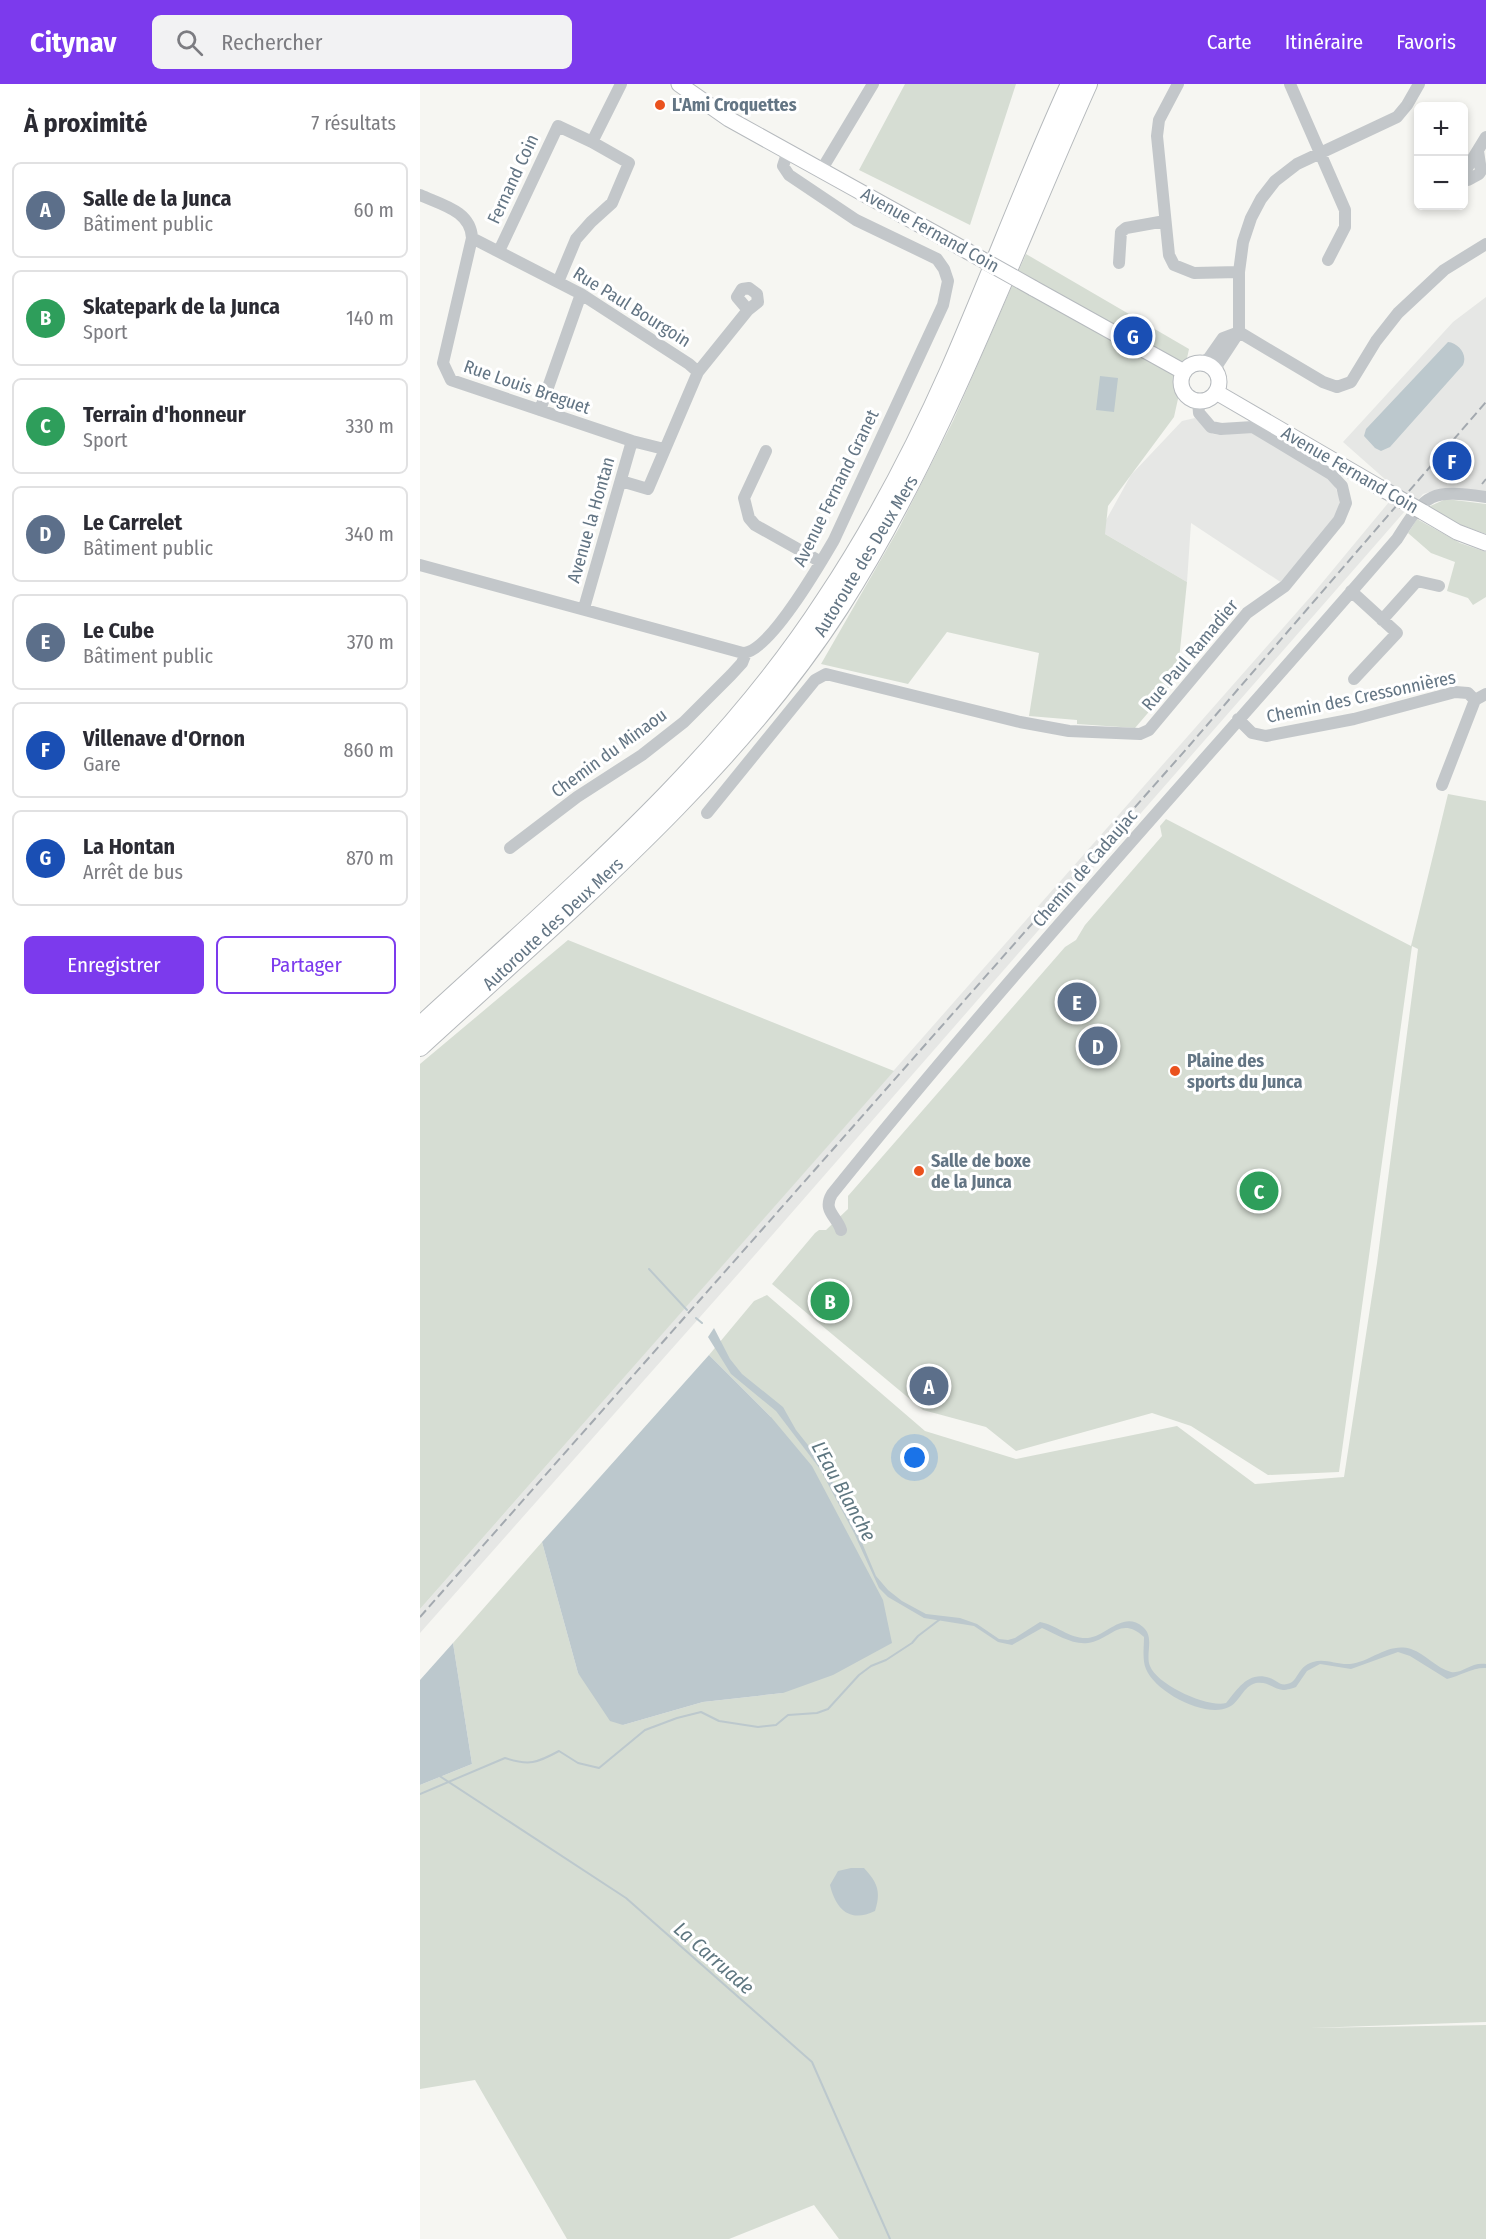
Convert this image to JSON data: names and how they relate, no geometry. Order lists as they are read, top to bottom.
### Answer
{
  "streets": {
    "highway": ["Autoroute des Deux Mers"],
    "main road": ["Avenue Fernand Coin"],
    "street": [
      "Fernand Coin",
      "Rue Paul Bourgoin",
      "Rue Louis Breguet",
      "Avenue Fernand Granet",
      "Avenue la Hontan",
      "Rue Paul Ramadier",
      "Chemin des Cressonnières",
      "Chemin du Minaou",
      "Chemin de Cadaujac"
    ]
  },
  "crossings": [
    ["Fernand Coin", "Rue Paul Bourgoin"],
    ["Avenue Fernand Coin", "Avenue Fernand Granet"],
    ["Avenue Fernand Coin", "Rue Paul Ramadier"],
    ["Rue Paul Bourgoin", "Rue Louis Breguet"],
    ["Rue Paul Bourgoin", "Avenue la Hontan"],
    ["Rue Louis Breguet", "Avenue la Hontan"],
    ["Avenue Fernand Granet", "Chemin du Minaou"],
    ["Chemin des Cressonnières", "Chemin de Cadaujac"]
  ],
  "water": ["L'Eau Blanche", "La Carruade"],
  "places": ["L'Ami Croquettes", "Plaine des sports du Junca", "Salle de boxe de la Junca"],
  "page": {
    "header": "Citynav",
    "search": "Rechercher",
    "nav": ["Carte", "Itinéraire", "Favoris"],
    "heading": ["À proximité", "7 résultats"],
    "map_buttons": ["+", "−"],
    "list": [
      {
        "mark": "A",
        "name": "Salle de la Junca",
        "note": "Bâtiment public",
        "value": "60 m"
      },
      {
        "mark": "B",
        "name": "Skatepark de la Junca",
        "note": "Sport",
        "value": "140 m"
      },
      {
        "mark": "C",
        "name": "Terrain d'honneur",
        "note": "Sport",
        "value": "330 m"
      },
      {
        "mark": "D",
        "name": "Le Carrelet",
        "note": "Bâtiment public",
        "value": "340 m"
      },
      {
        "mark": "E",
        "name": "Le Cube",
        "note": "Bâtiment public",
        "value": "370 m"
      },
      {
        "mark": "F",
        "name": "Villenave d'Ornon",
        "note": "Gare",
        "value": "860 m"
      },
      {
        "mark": "G",
        "name": "La Hontan",
        "note": "Arrêt de bus",
        "value": "870 m"
      }
    ],
    "pins": [
      "G",
      "F",
      "E",
      "D",
      "C",
      "B",
      "A"
    ],
    "buttons": ["Enregistrer", "Partager"]
  }
}
